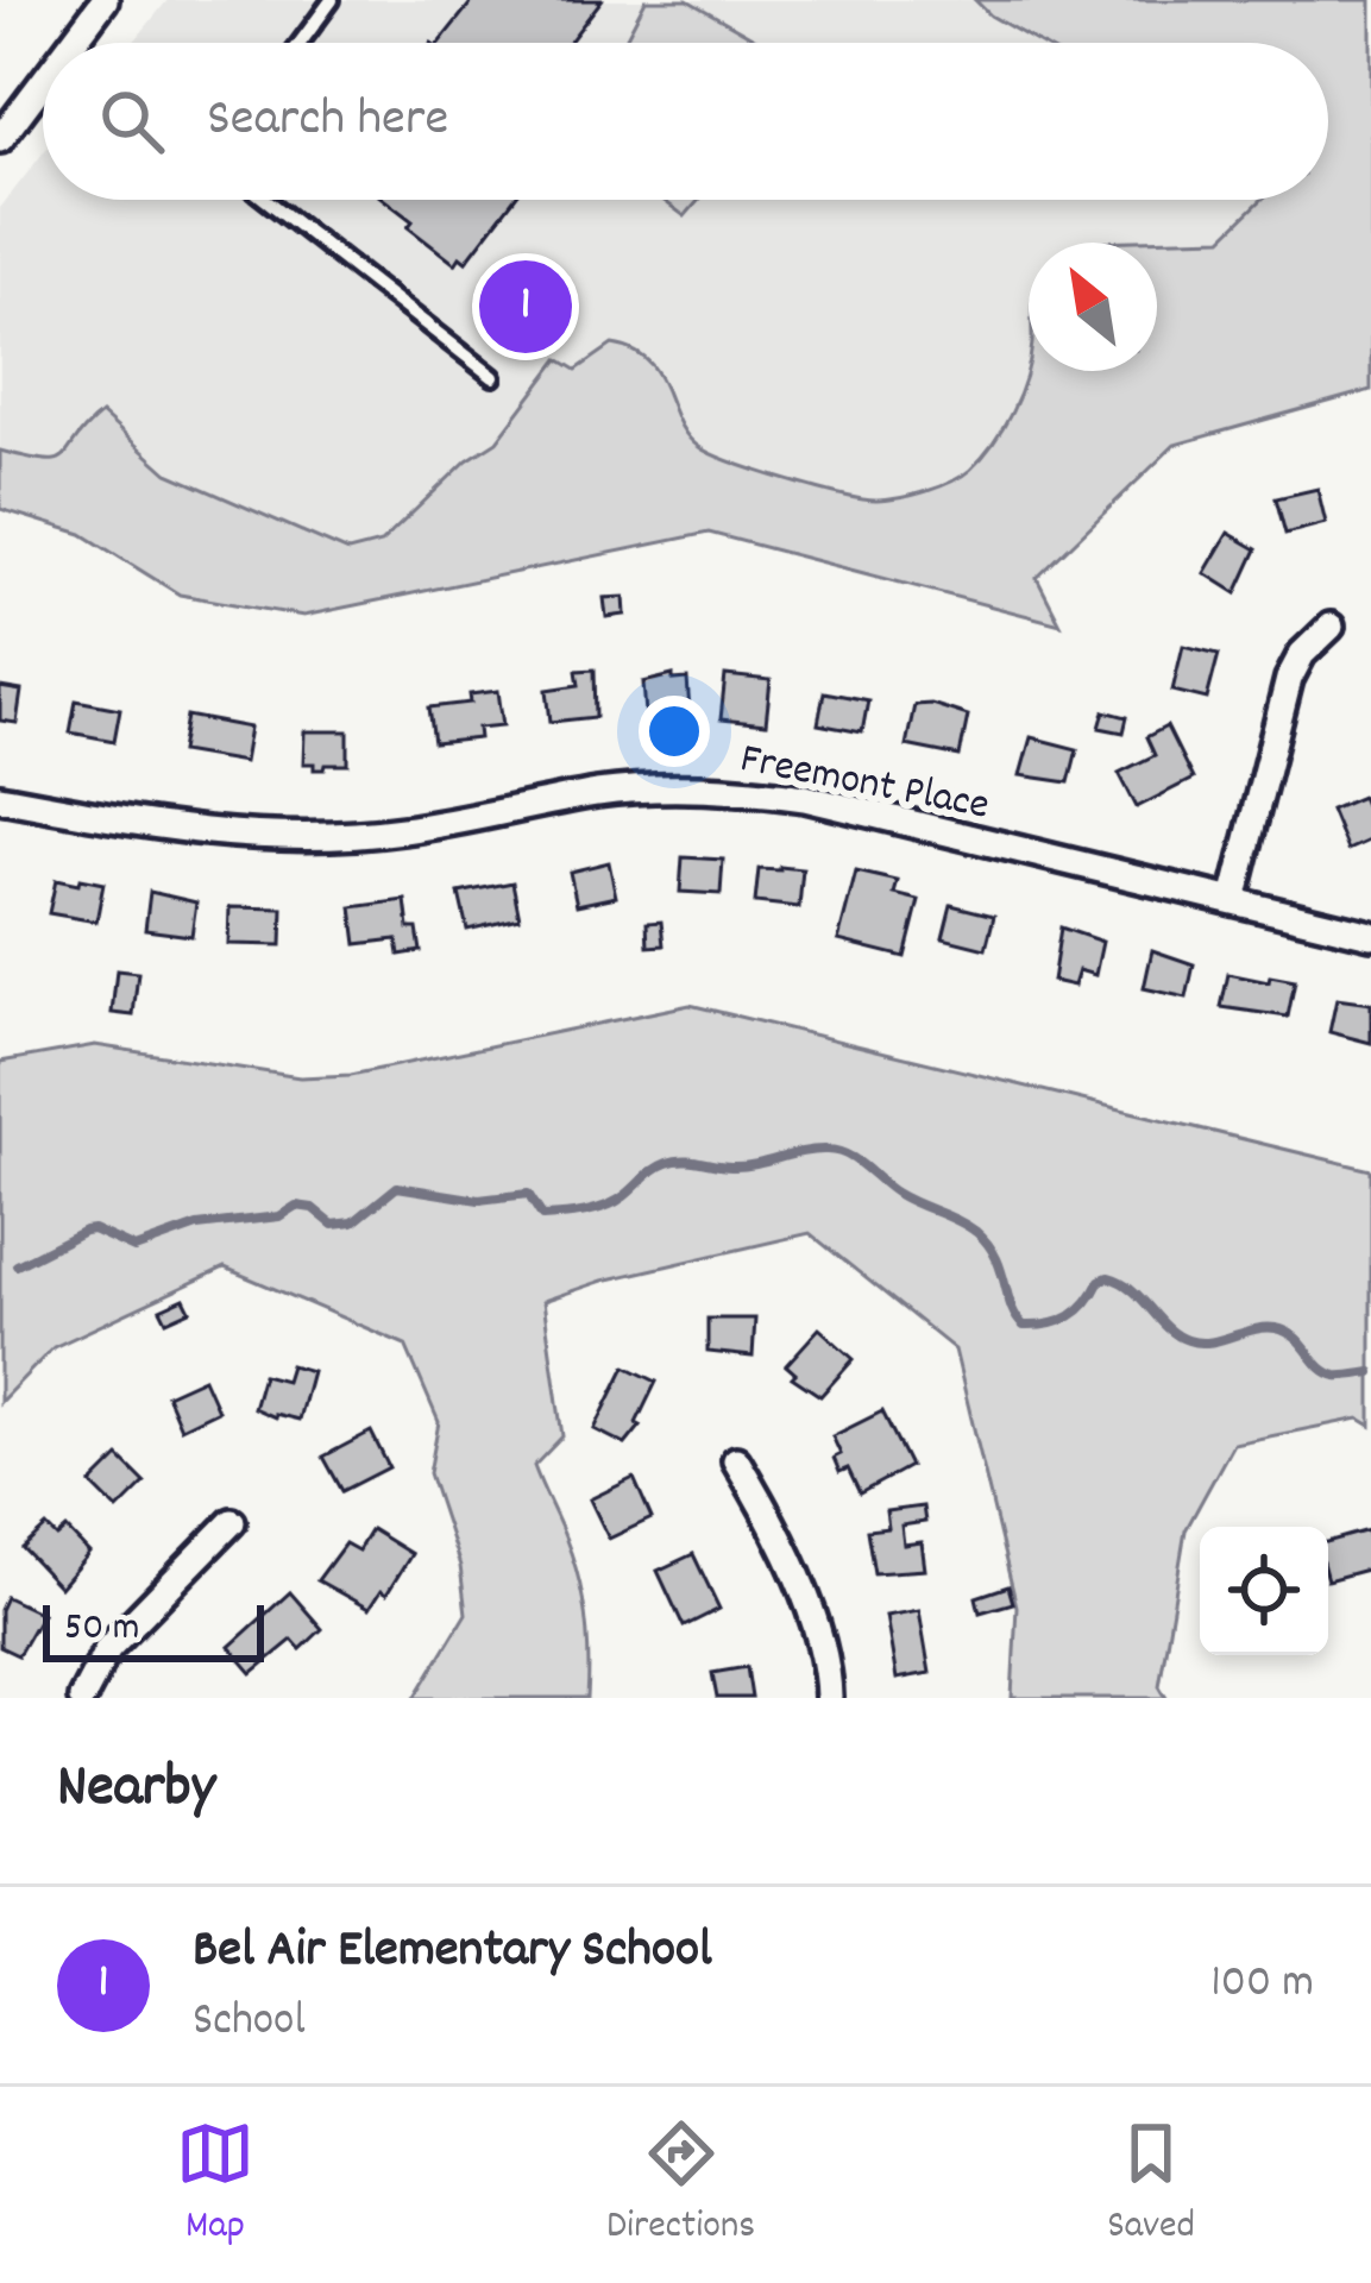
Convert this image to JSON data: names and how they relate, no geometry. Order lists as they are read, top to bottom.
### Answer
{
  "streets": {
    "street": ["Freemont Place"]
  },
  "scale_bar": "50 m",
  "north": "top left",
  "page": {
    "search": "Search here",
    "pins": "1",
    "scale": "50 m",
    "heading": "Nearby",
    "list": [
      {
        "mark": "1",
        "name": "Bel Air Elementary School",
        "note": "School",
        "value": "100 m"
      }
    ],
    "nav": ["Map", "Directions", "Saved"]
  }
}
